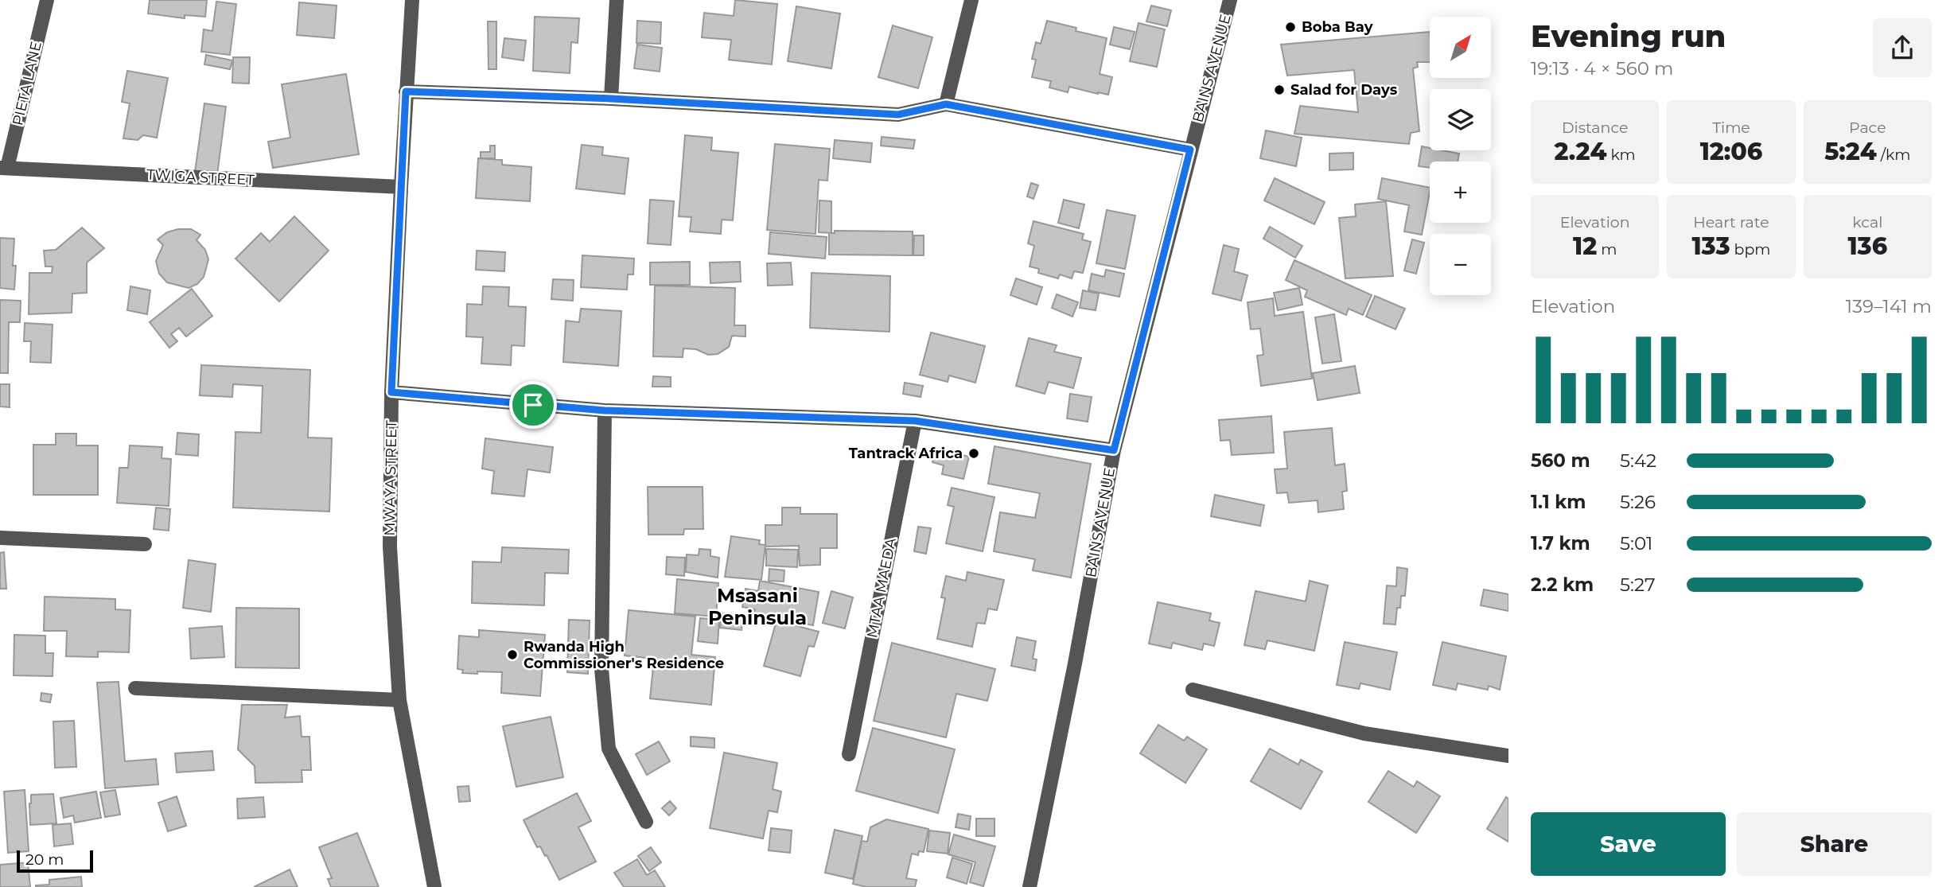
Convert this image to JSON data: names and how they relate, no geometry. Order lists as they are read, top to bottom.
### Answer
{
  "streets": {
    "street": [
      "BAINS AVENUE",
      "PIETA LANE",
      "TWIGA STREET",
      "MWAYA STREET",
      "MTAA MAEDA"
    ]
  },
  "crossings": [
    ["PIETA LANE", "TWIGA STREET"],
    ["TWIGA STREET", "MWAYA STREET"]
  ],
  "districts": ["Msasani Peninsula"],
  "places": [
    "Boba Bay",
    "Salad for Days",
    "Tantrack Africa",
    "Rwanda High Commissioner's Residence"
  ],
  "scale_bar": "20 m",
  "north": "top right",
  "page": {
    "heading": ["Evening run", "19:13 · 4 × 560 m"],
    "map_buttons": ["+", "−"],
    "stats": [
      ["Distance", "2.24 km"],
      ["Time", "12:06"],
      ["Pace", "5:24 /km"],
      ["Elevation", "12 m"],
      ["Heart rate", "133 bpm"],
      ["kcal", "136"]
    ],
    "chart": ["Elevation", "139–141 m"],
    "list": [
      {
        "name": "560 m",
        "note": "5:42"
      },
      {
        "name": "1.1 km",
        "note": "5:26"
      },
      {
        "name": "1.7 km",
        "note": "5:01"
      },
      {
        "name": "2.2 km",
        "note": "5:27"
      }
    ],
    "buttons": ["Save", "Share"],
    "scale": "20 m"
  }
}
